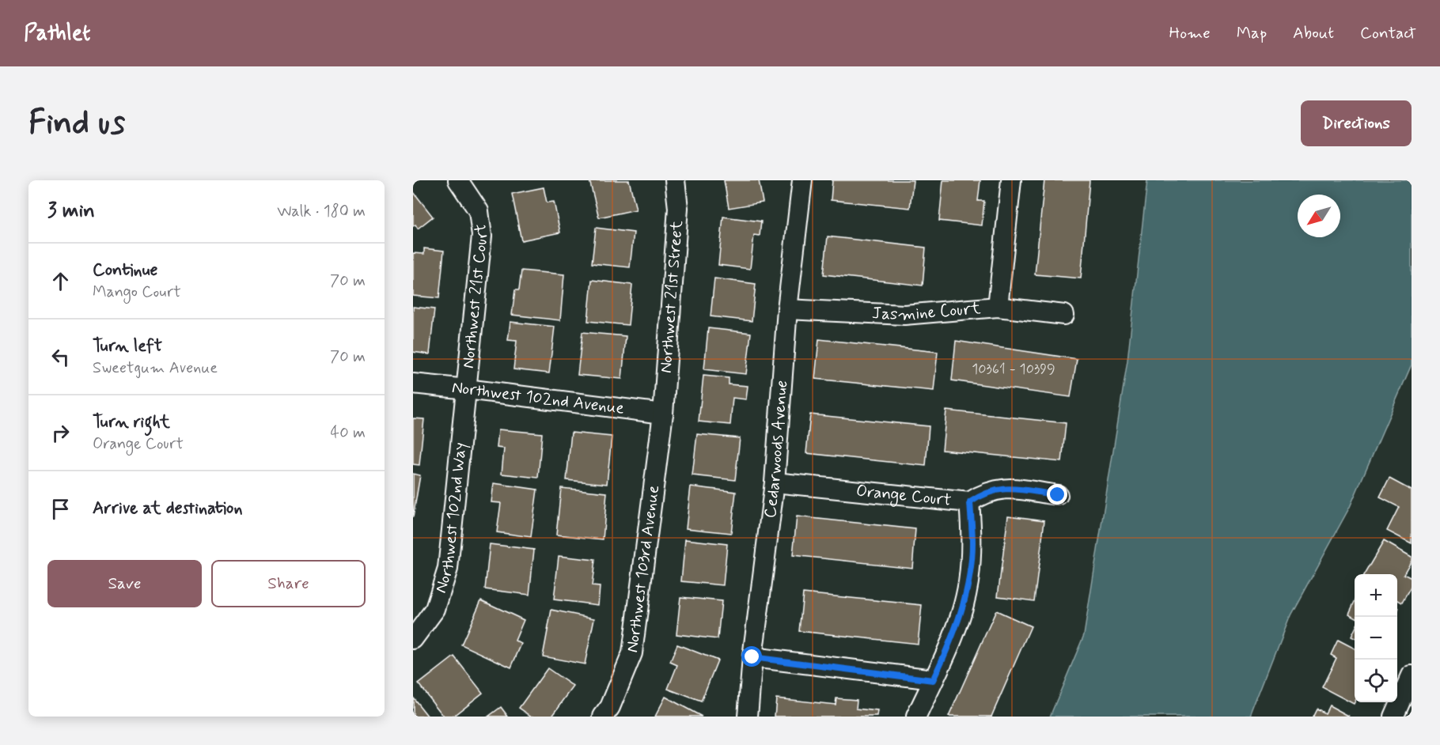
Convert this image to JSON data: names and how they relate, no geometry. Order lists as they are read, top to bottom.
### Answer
{
  "streets": {
    "street": [
      "Northwest 21st Court",
      "Northwest 21st Street",
      "Jasmine Court",
      "Northwest 102nd Avenue",
      "Cedarwoods Avenue",
      "Orange Court",
      "Northwest 102nd Way",
      "Northwest 103rd Avenue"
    ]
  },
  "crossings": [
    ["Northwest 21st Court", "Northwest 102nd Avenue"],
    ["Northwest 21st Court", "Northwest 102nd Way"],
    ["Northwest 21st Street", "Northwest 102nd Avenue"],
    ["Northwest 21st Street", "Northwest 103rd Avenue"],
    ["Jasmine Court", "Cedarwoods Avenue"],
    ["Northwest 102nd Avenue", "Northwest 102nd Way"],
    ["Northwest 102nd Avenue", "Northwest 103rd Avenue"],
    ["Cedarwoods Avenue", "Orange Court"]
  ],
  "house_numbers": ["10361 - 10399"],
  "north": "bottom left",
  "page": {
    "header": "Pathlet",
    "nav": [
      "Home",
      "Map",
      "About",
      "Contact"
    ],
    "buttons": [
      "Directions",
      ["Save", "Share"]
    ],
    "title": "Find us",
    "heading": ["3 min", "Walk · 180 m"],
    "list": [
      ["Continue", "Mango Court", "70 m"],
      ["Turn left", "Sweetgum Avenue", "70 m"],
      ["Turn right", "Orange Court", "40 m"],
      "Arrive at destination"
    ],
    "map_buttons": ["+", "−"]
  }
}
